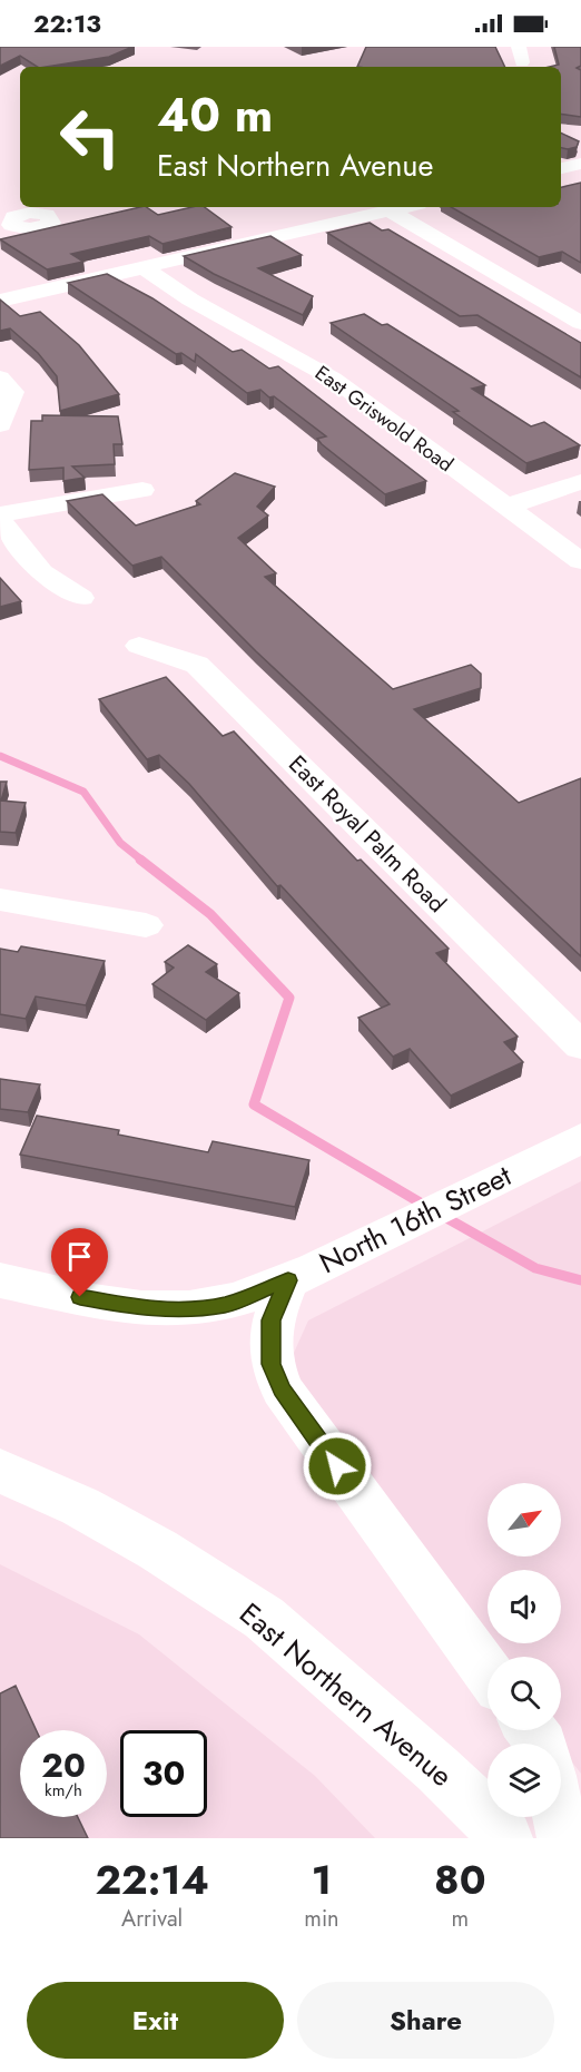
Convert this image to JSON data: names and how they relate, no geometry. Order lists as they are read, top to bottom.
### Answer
{
  "streets": {
    "main road": ["East Northern Avenue"],
    "street": ["East Griswold Road", "East Royal Palm Road", "North 16th Street"]
  },
  "north": "top right",
  "page": {
    "status": "22:13",
    "turn": ["40 m", "East Northern Avenue"],
    "speed": "20 km/h",
    "limit": "30",
    "eta": [
      "22:14",
      "Arrival",
      "1",
      "min",
      "80",
      "m"
    ],
    "buttons": ["Exit", "Share"]
  }
}
